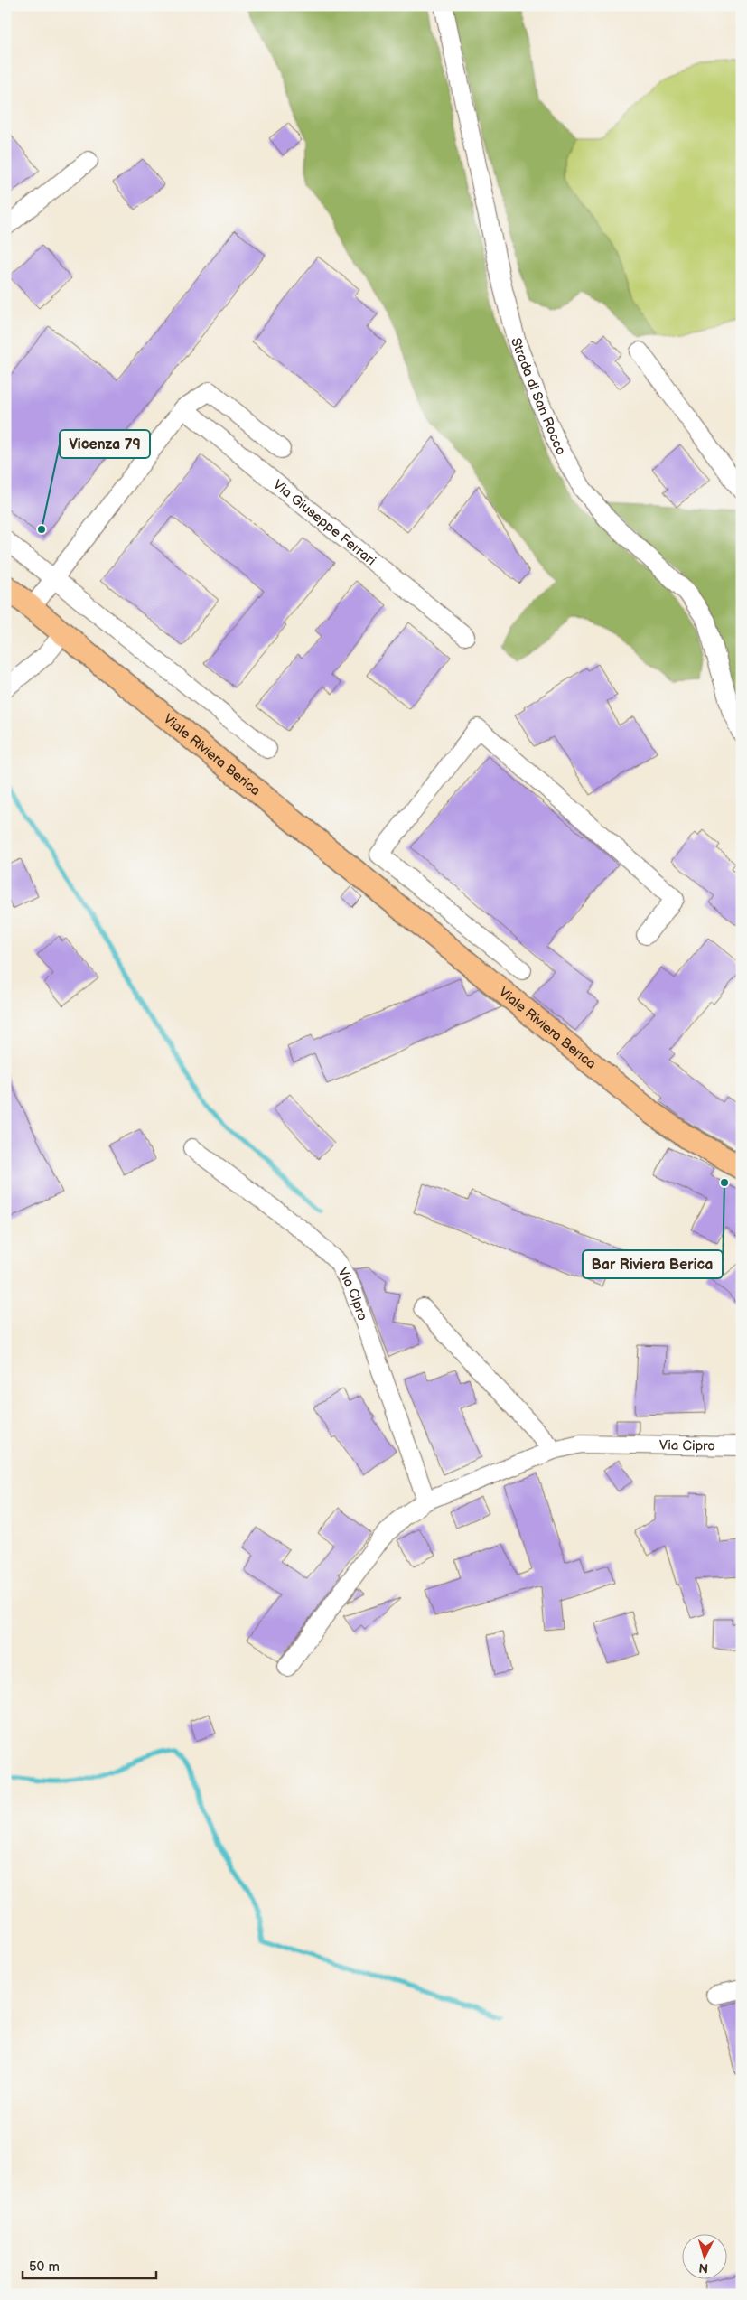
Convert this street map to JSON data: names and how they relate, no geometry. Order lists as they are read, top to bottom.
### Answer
{
  "streets": {
    "main road": ["Viale Riviera Berica"],
    "street": ["Strada di San Rocco", "Via Giuseppe Ferrari", "Via Cipro"]
  },
  "places": ["Vicenza 79", "Bar Riviera Berica"],
  "scale_bar": "50 m",
  "north": "bottom"
}
